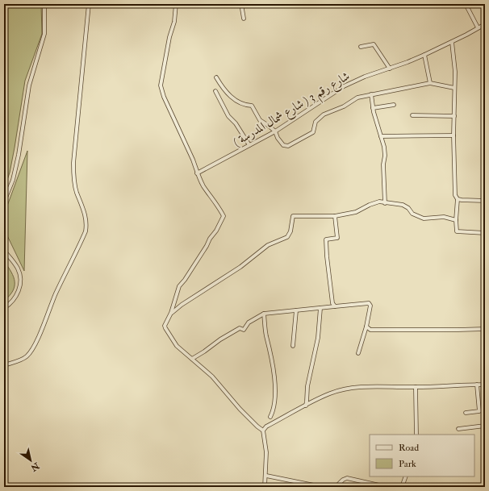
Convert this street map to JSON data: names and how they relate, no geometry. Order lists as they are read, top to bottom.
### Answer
{
  "streets": {
    "street": ["شارع رقم 3 ( شارع شمال المدرسة )"]
  },
  "legend": ["Road", "Park"],
  "north": "bottom right"
}
